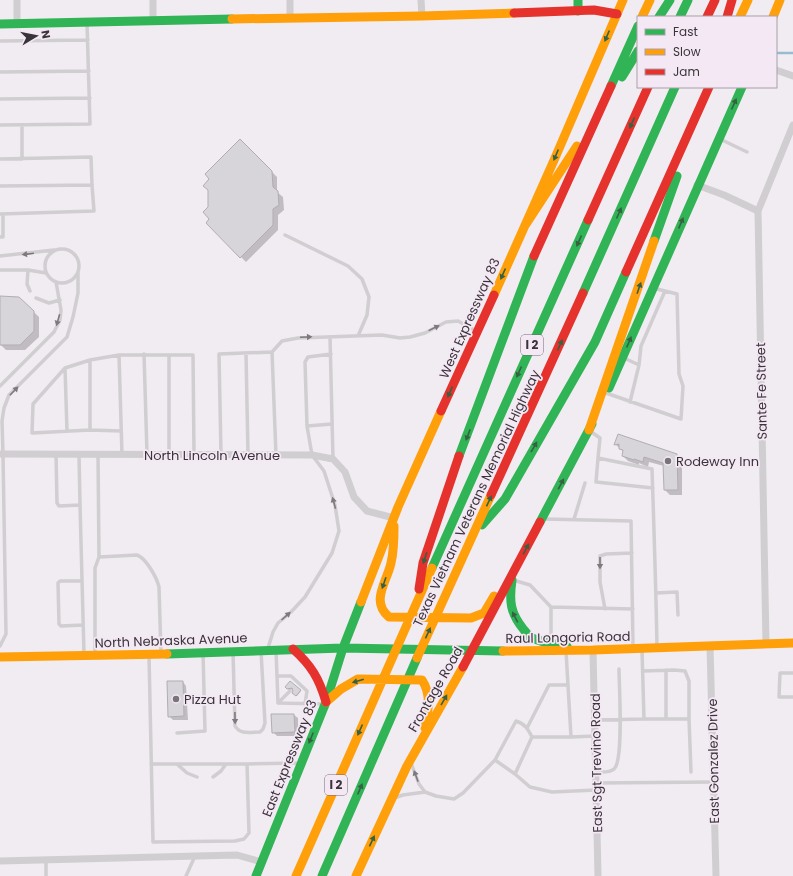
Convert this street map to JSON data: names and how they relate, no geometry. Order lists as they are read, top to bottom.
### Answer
{
  "streets": {
    "main road": [
      "West Expressway 83",
      "I 2",
      "Texas Vietnam Veterans Memorial Highway",
      "Raul Longoria Road",
      "North Nebraska Avenue",
      "Frontage Road",
      "East Expressway 83"
    ],
    "street": [
      "Sante Fe Street",
      "North Lincoln Avenue",
      "East Gonzalez Drive",
      "East Sgt Trevino Road"
    ]
  },
  "crossings": [
    ["West Expressway 83", "Raul Longoria Road"],
    ["West Expressway 83", "North Nebraska Avenue"],
    ["West Expressway 83", "East Expressway 83"],
    ["Sante Fe Street", "Raul Longoria Road"],
    ["Raul Longoria Road", "North Nebraska Avenue"],
    ["Raul Longoria Road", "Frontage Road"],
    ["Raul Longoria Road", "East Expressway 83"],
    ["Raul Longoria Road", "East Gonzalez Drive"],
    ["Raul Longoria Road", "East Sgt Trevino Road"],
    ["North Nebraska Avenue", "East Expressway 83"]
  ],
  "places": ["Rodeway Inn", "Pizza Hut"],
  "legend": ["Fast", "Slow", "Jam"],
  "north": "right"
}
